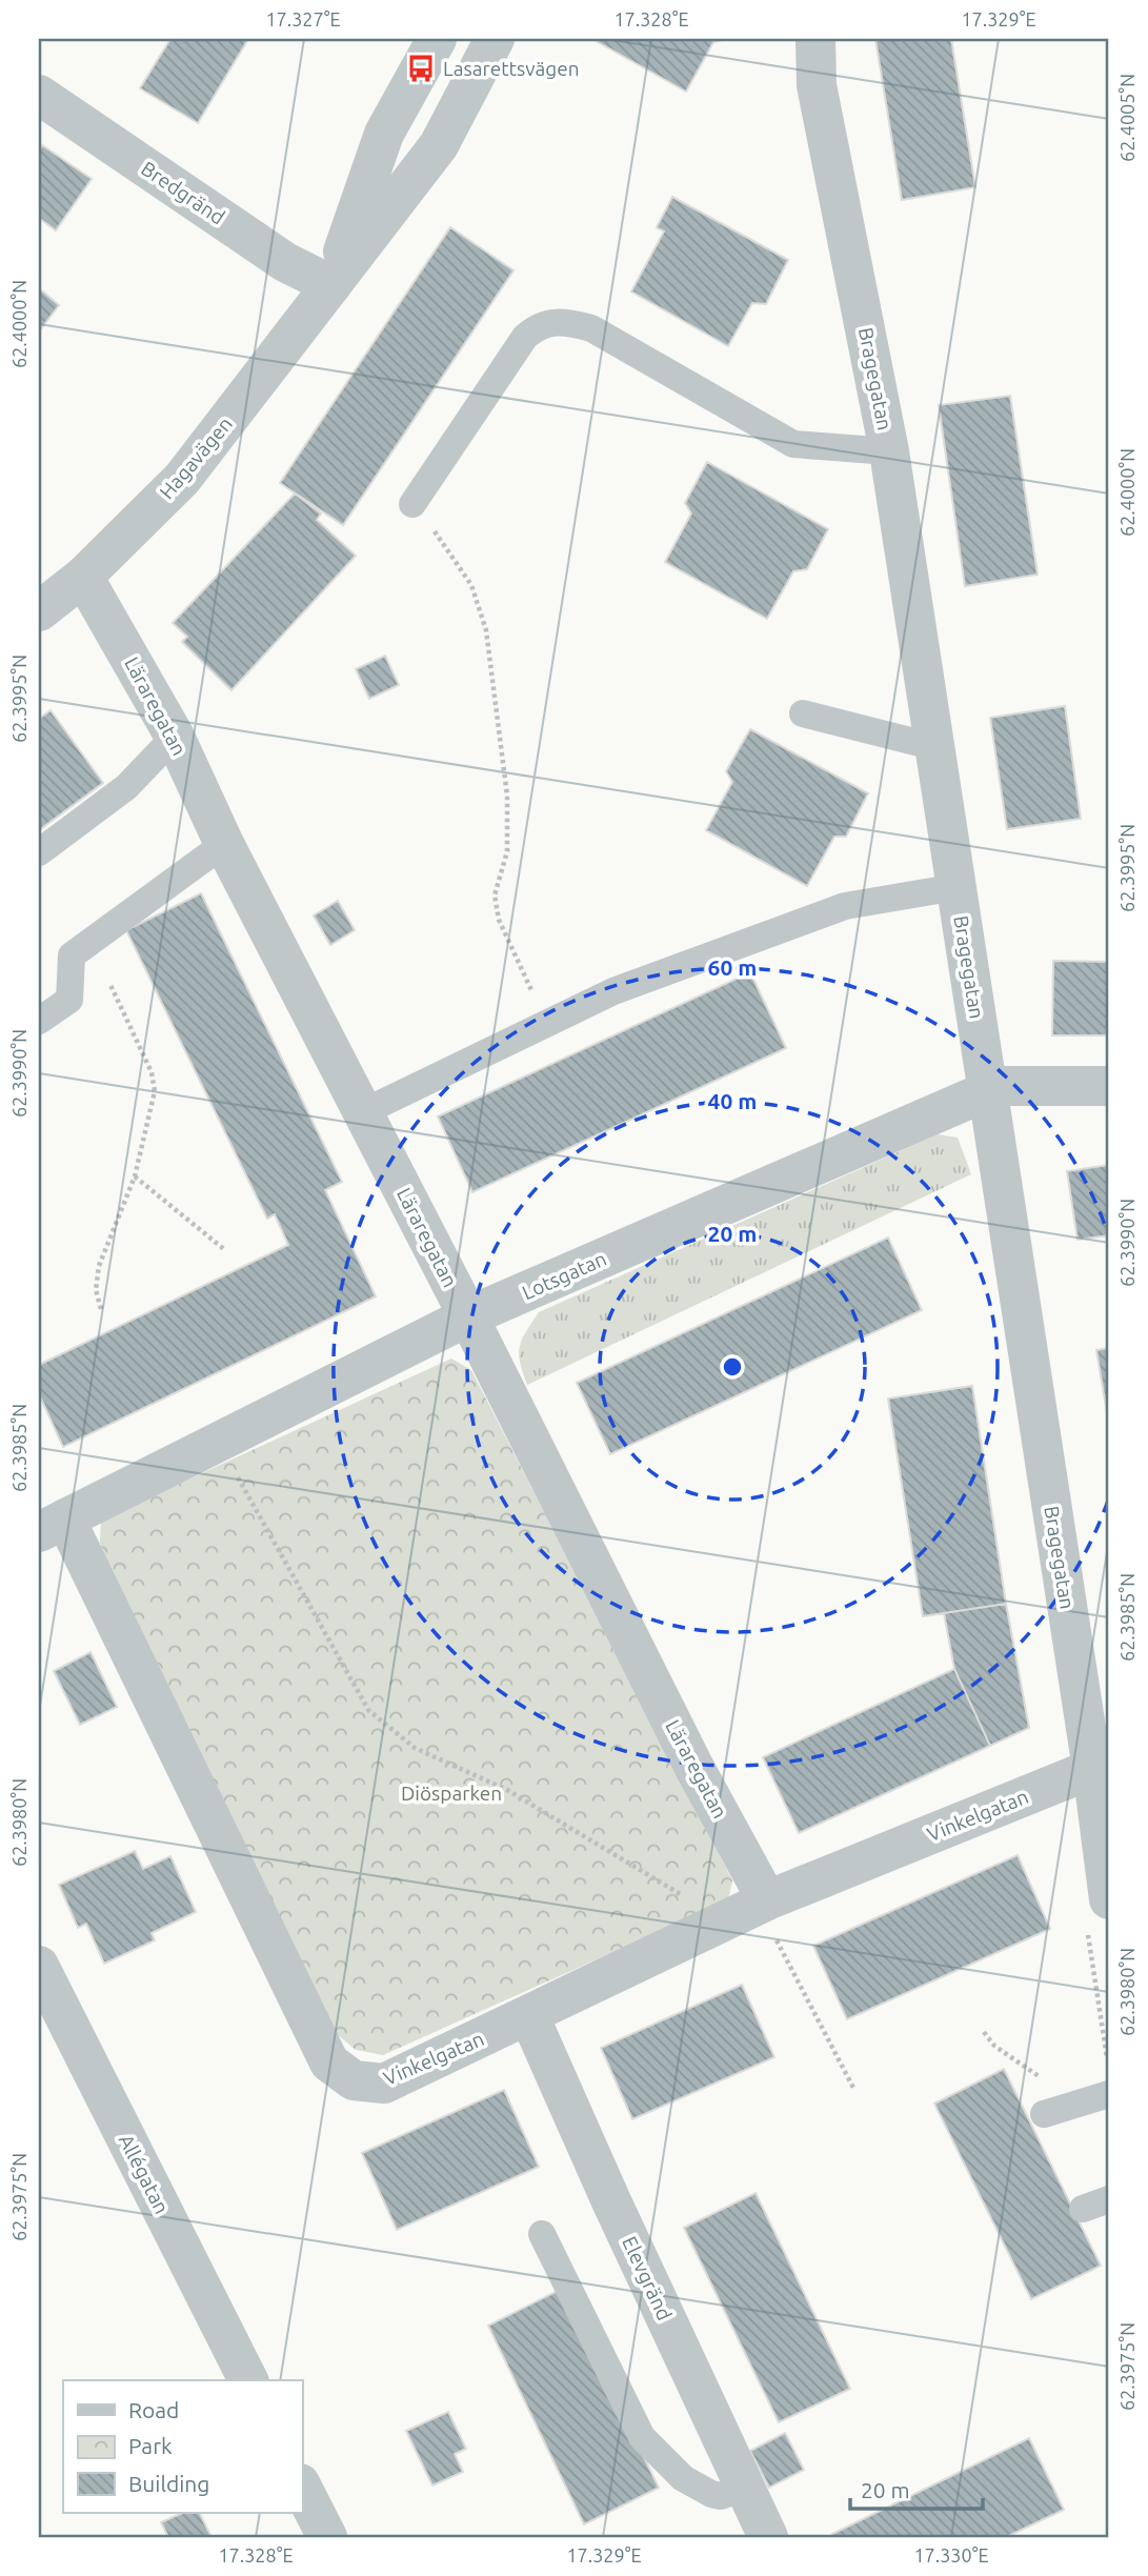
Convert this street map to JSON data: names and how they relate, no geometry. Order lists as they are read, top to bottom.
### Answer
{
  "streets": {
    "street": [
      "Bredgränd",
      "Bragegatan",
      "Hagavägen",
      "Läraregatan",
      "Lotsgatan",
      "Vinkelgatan",
      "Allégatan",
      "Elevgränd"
    ]
  },
  "crossings": [
    ["Bredgränd", "Hagavägen"],
    ["Bragegatan", "Lotsgatan"],
    ["Bragegatan", "Vinkelgatan"],
    ["Hagavägen", "Läraregatan"],
    ["Läraregatan", "Lotsgatan"],
    ["Läraregatan", "Vinkelgatan"],
    ["Lotsgatan", "Vinkelgatan"],
    ["Vinkelgatan", "Elevgränd"]
  ],
  "parks": ["Diösparken"],
  "places": {
    "bus stop": ["Lasarettsvägen"]
  },
  "legend": ["Road", "Park", "Building"],
  "scale_bar": "20 m",
  "coordinates": [
    "17.327°E",
    "17.328°E",
    "17.329°E",
    "62.4005°N",
    "62.4000°N",
    "62.3995°N",
    "62.3990°N",
    "62.3985°N",
    "62.3980°N",
    "62.3975°N",
    "17.330°E"
  ],
  "rings": ["60 m", "40 m", "20 m"]
}
